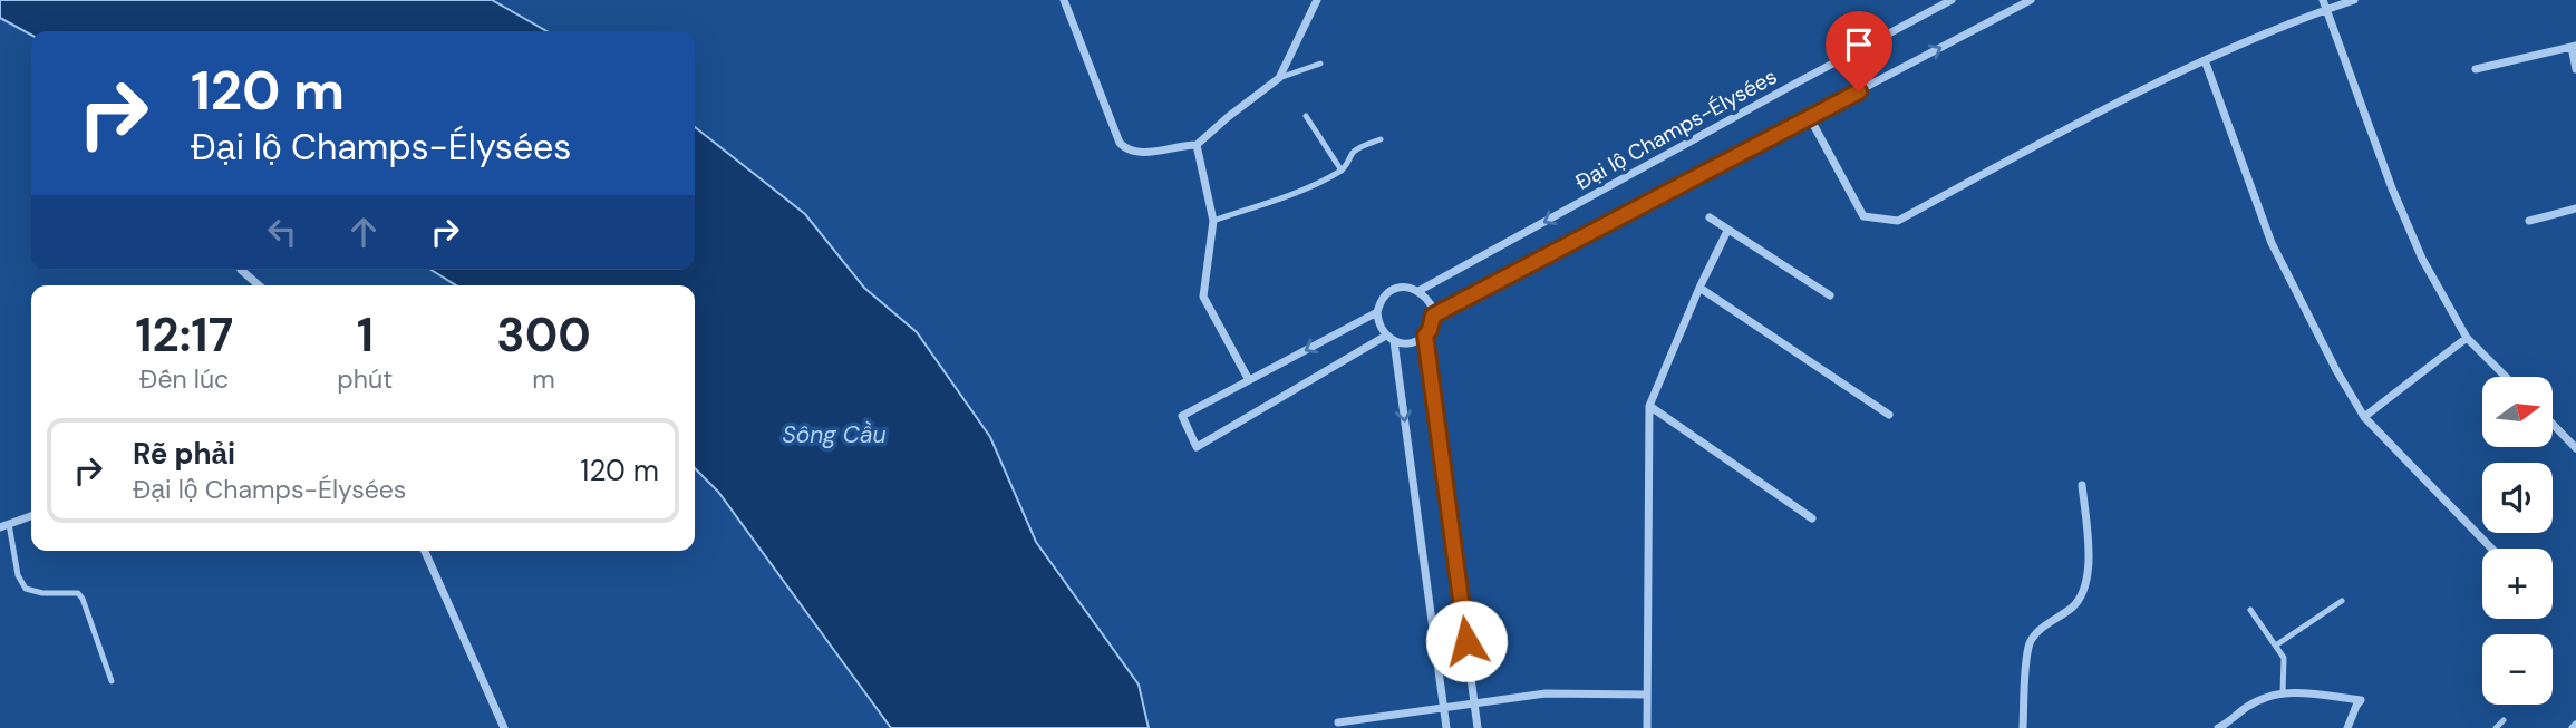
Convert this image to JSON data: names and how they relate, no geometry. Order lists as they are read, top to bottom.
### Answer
{
  "streets": {
    "street": ["Đại lộ Champs-Élysées"]
  },
  "water": ["Sông Cầu"],
  "north": "right",
  "page": {
    "turn": ["120 m", "Đại lộ Champs-Élysées"],
    "eta": [
      "12:17",
      "Đến lúc",
      "1",
      "phút",
      "300",
      "m"
    ],
    "map_buttons": ["+", "−"],
    "list": [
      {
        "name": "Rẽ phải",
        "note": "Đại lộ Champs-Élysées",
        "value": "120 m"
      }
    ]
  }
}
